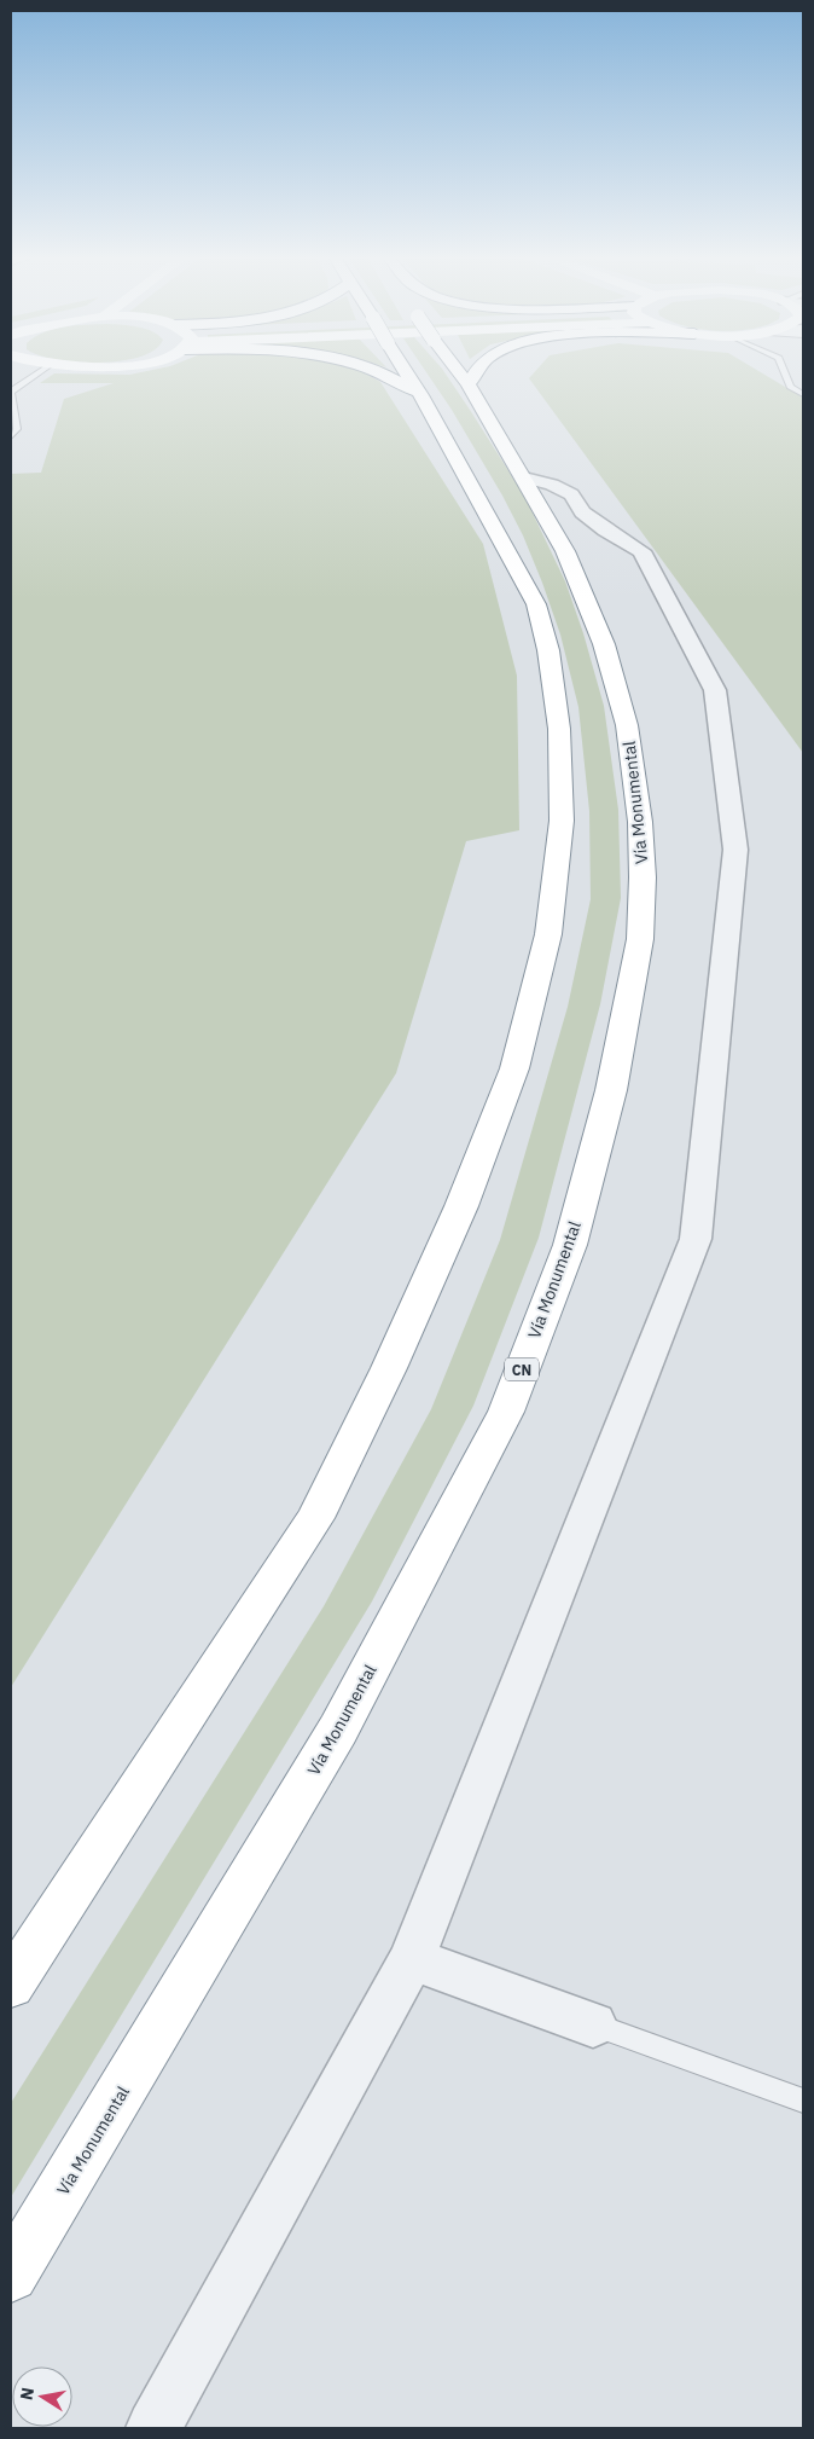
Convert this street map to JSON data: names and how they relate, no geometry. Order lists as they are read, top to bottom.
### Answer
{
  "streets": {
    "main road": ["Vía Monumental", "CN"]
  },
  "north": "left"
}
